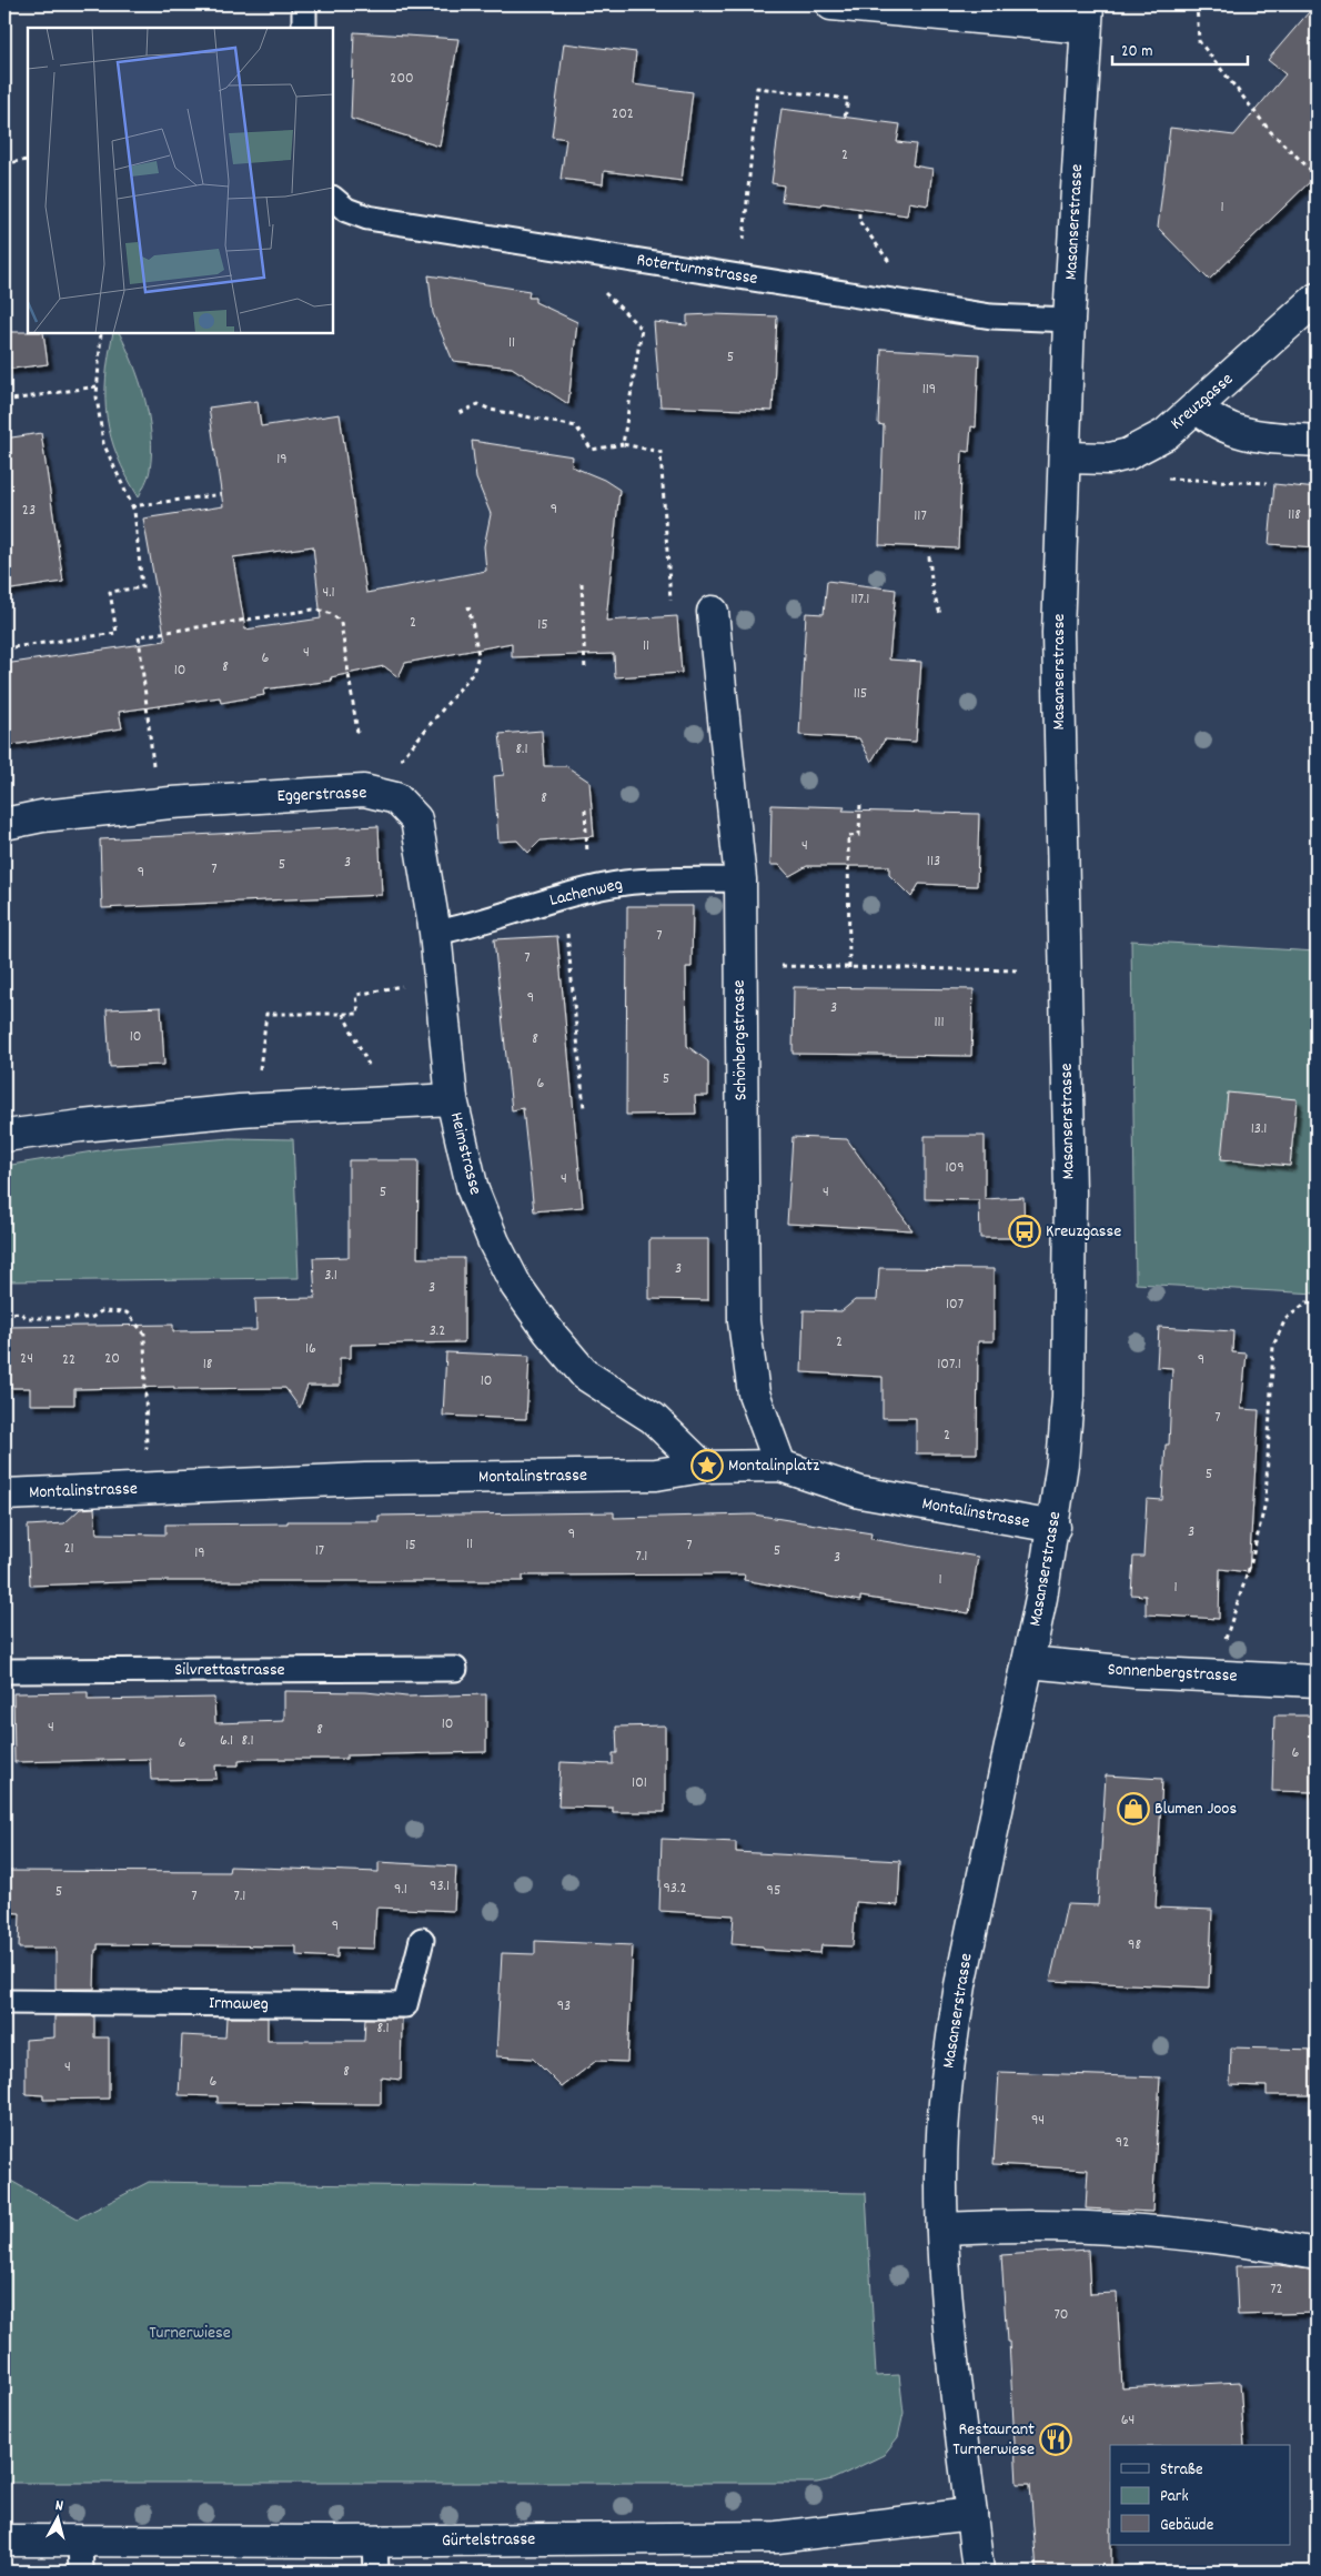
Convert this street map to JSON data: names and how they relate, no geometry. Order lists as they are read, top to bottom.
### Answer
{
  "streets": {
    "street": [
      "Masanserstrasse",
      "Kreuzgasse",
      "Eggerstrasse",
      "Schönbergstrasse",
      "Heimstrasse",
      "Montalinstrasse",
      "Sonnenbergstrasse",
      "Gürtelstrasse"
    ],
    "lane": [
      "Roterturmstrasse",
      "Lachenweg",
      "Silvrettastrasse",
      "Irmaweg"
    ]
  },
  "crossings": [
    ["Masanserstrasse", "Roterturmstrasse"],
    ["Masanserstrasse", "Kreuzgasse"],
    ["Masanserstrasse", "Montalinstrasse"],
    ["Masanserstrasse", "Sonnenbergstrasse"],
    ["Masanserstrasse", "Gürtelstrasse"],
    ["Lachenweg", "Schönbergstrasse"],
    ["Schönbergstrasse", "Montalinstrasse"],
    ["Heimstrasse", "Montalinstrasse"]
  ],
  "parks": ["Turnerwiese"],
  "places": {
    "bus stop": ["Kreuzgasse"],
    "place": ["Montalinplatz"],
    "shop": ["Blumen Joos"],
    "restaurant": ["Restaurant Turnerwiese"]
  },
  "house_numbers": [
    "200",
    "202",
    "2",
    "1",
    "11",
    "5",
    "119",
    "19",
    "9",
    "23",
    "118",
    "117",
    "4.1",
    "117.1",
    "2",
    "15",
    "11",
    "4",
    "6",
    "8",
    "10",
    "115",
    "8.1",
    "8",
    "4",
    "113",
    "3",
    "5",
    "7",
    "9",
    "7",
    "7",
    "9",
    "3",
    "111",
    "10",
    "8",
    "5",
    "6",
    "13.1",
    "109",
    "4",
    "5",
    "4",
    "3",
    "3.1",
    "3",
    "107",
    "3.2",
    "2",
    "16",
    "24",
    "20",
    "22",
    "9",
    "18",
    "107.1",
    "10",
    "7",
    "2",
    "5",
    "3",
    "9",
    "11",
    "15",
    "7",
    "21",
    "17",
    "5",
    "19",
    "7.1",
    "3",
    "1",
    "1",
    "10",
    "4",
    "8",
    "6.1",
    "8.1",
    "6",
    "6",
    "101",
    "93.1",
    "93.2",
    "9.1",
    "95",
    "5",
    "7",
    "7.1",
    "9",
    "98",
    "93",
    "8.1",
    "4",
    "8",
    "6",
    "94",
    "92",
    "72",
    "70",
    "64"
  ],
  "legend": ["Straße", "Park", "Gebäude"],
  "scale_bar": "20 m",
  "north": "top"
}
